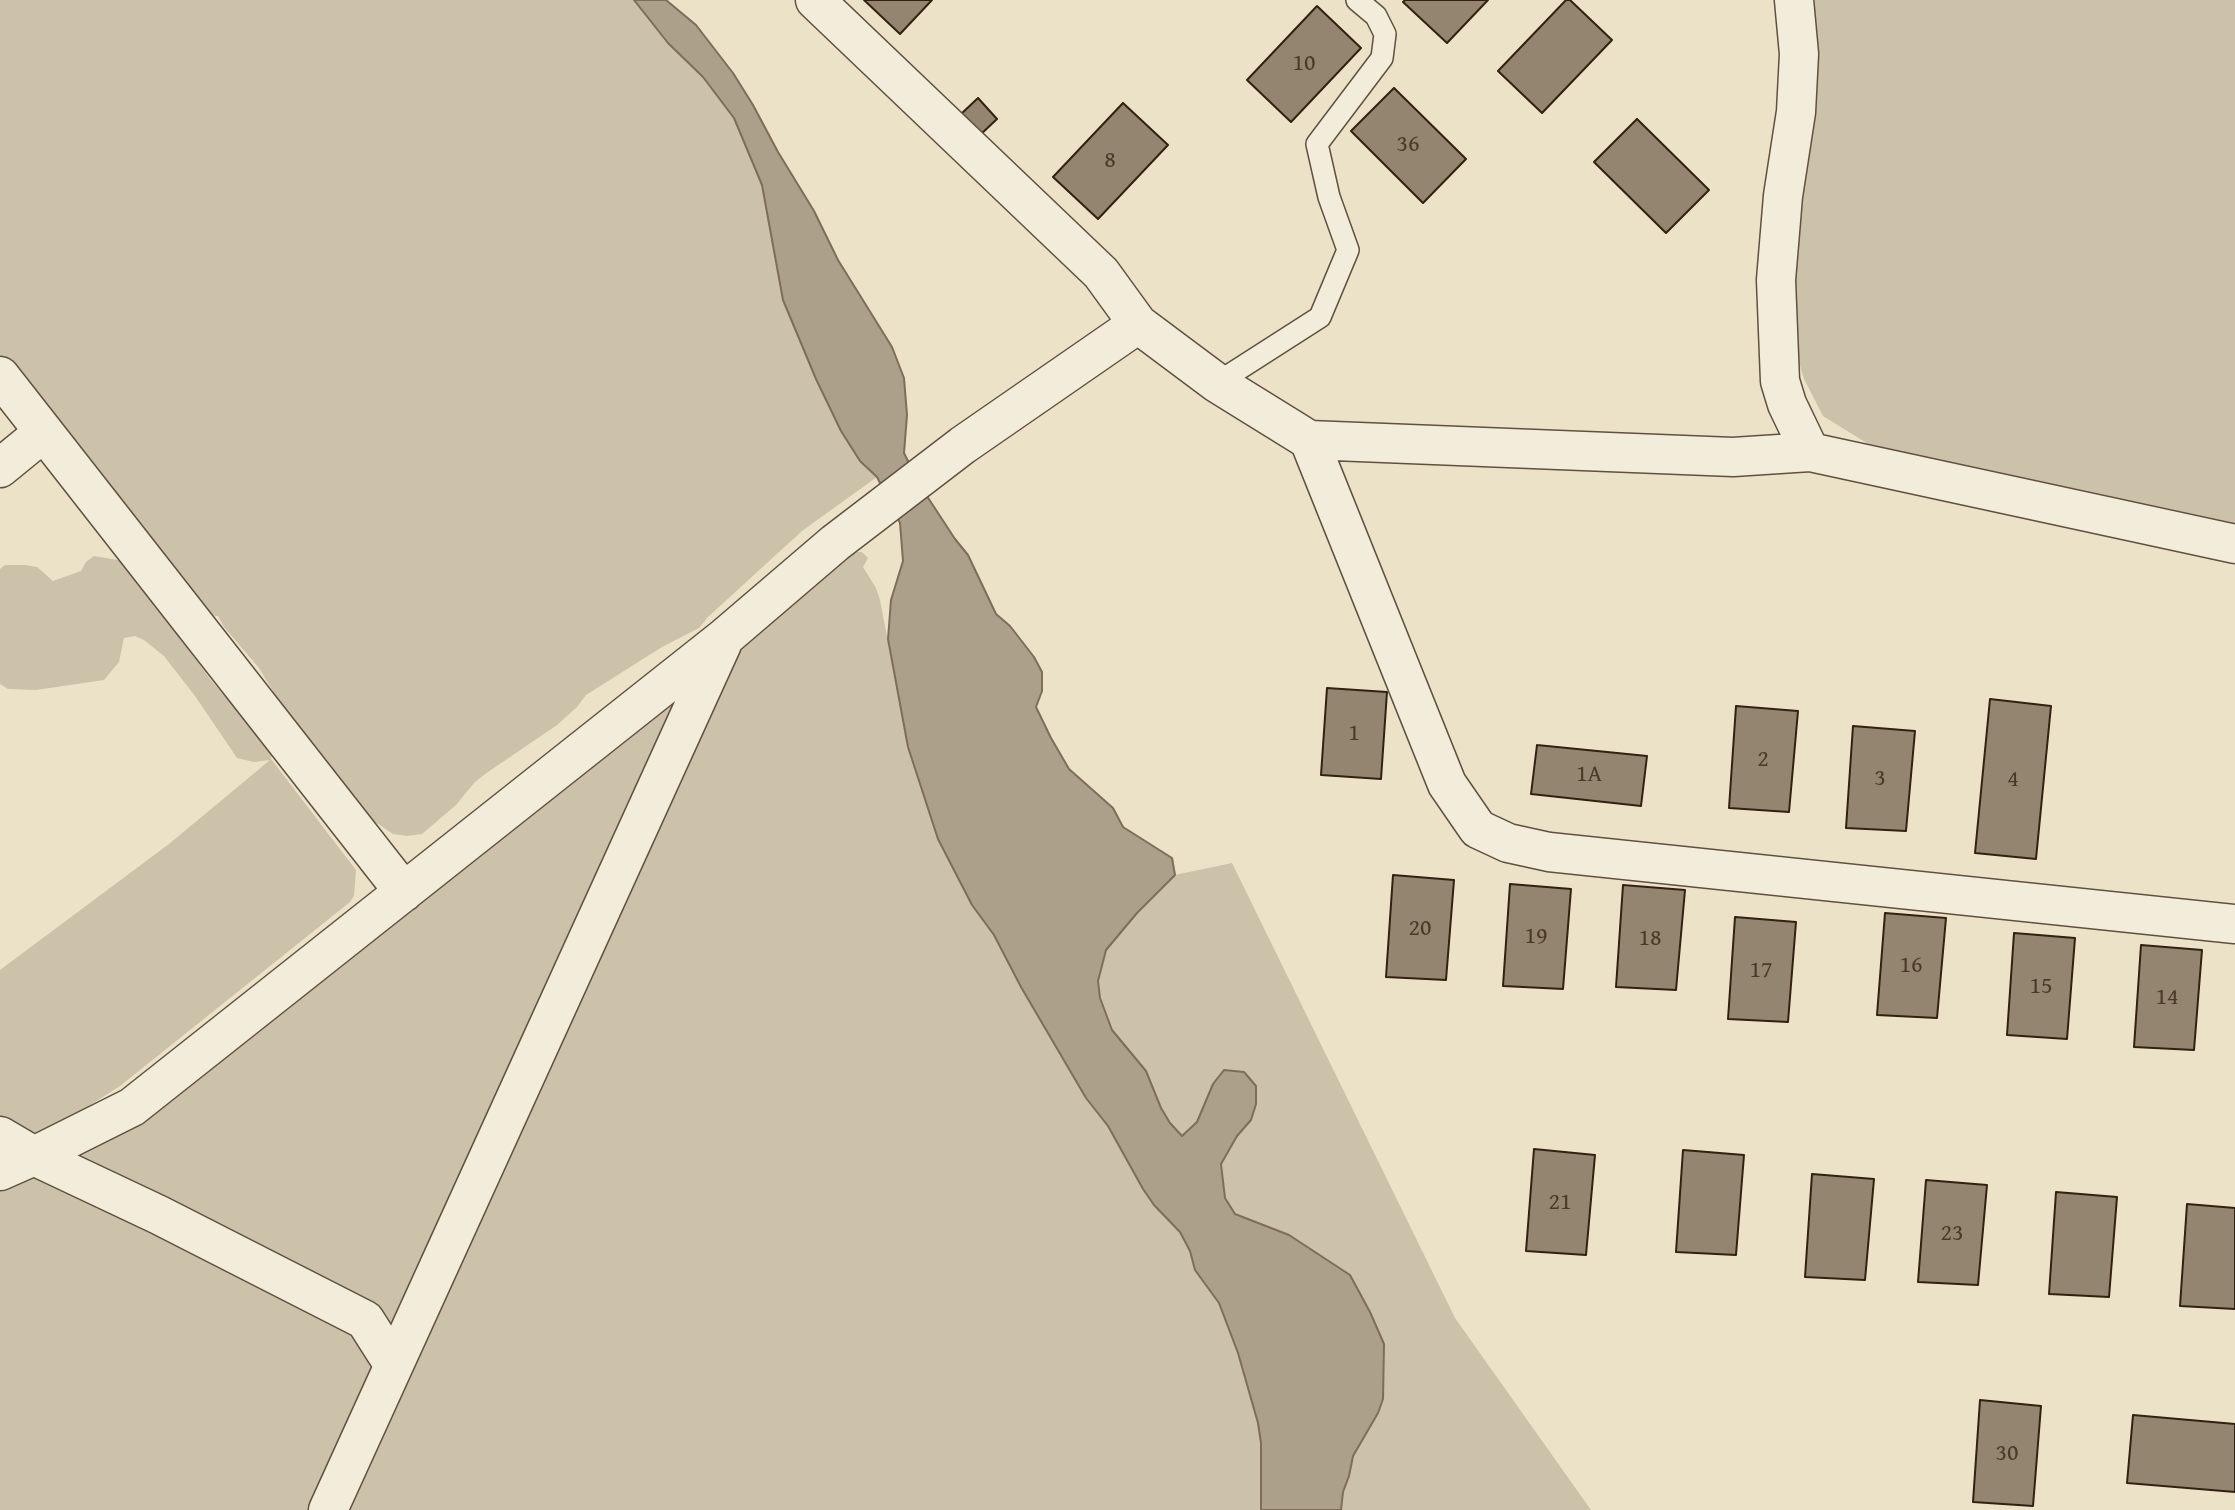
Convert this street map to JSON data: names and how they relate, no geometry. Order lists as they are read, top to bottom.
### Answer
{
  "house_numbers": [
    "10",
    "36",
    "8",
    "1",
    "2",
    "1А",
    "3",
    "4",
    "20",
    "19",
    "18",
    "16",
    "17",
    "15",
    "14",
    "21",
    "23",
    "30"
  ]
}
